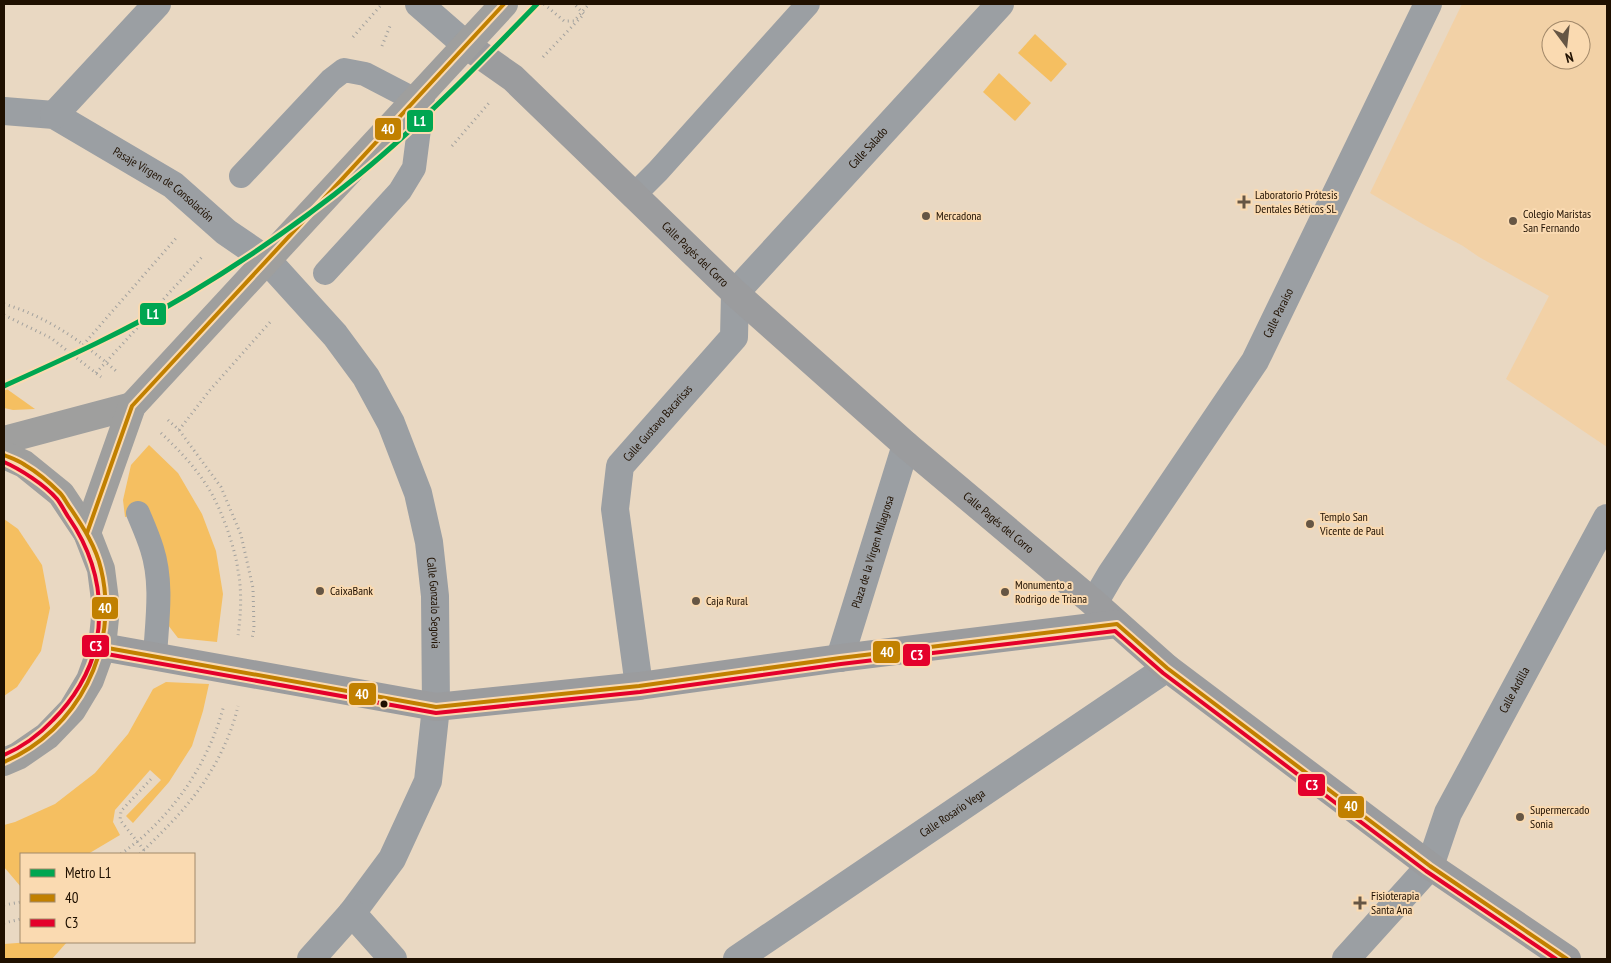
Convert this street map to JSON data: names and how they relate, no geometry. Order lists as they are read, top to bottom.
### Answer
{
  "streets": {
    "main road": ["Calle Pagés del Corro"],
    "street": [
      "Calle Salado",
      "Pasaje Virgen de Consolación",
      "Calle Paraíso",
      "Calle Gustavo Bacarisas",
      "Plaza de la Virgen Milagrosa",
      "Calle Gonzalo Segovia",
      "Calle Ardilla",
      "Calle Rosario Vega"
    ]
  },
  "crossings": [
    ["Calle Salado", "Calle Pagés del Corro"],
    ["Calle Salado", "Calle Gustavo Bacarisas"],
    ["Pasaje Virgen de Consolación", "Calle Gonzalo Segovia"],
    ["Calle Pagés del Corro", "Calle Paraíso"],
    ["Calle Pagés del Corro", "Calle Gustavo Bacarisas"],
    ["Calle Pagés del Corro", "Plaza de la Virgen Milagrosa"],
    ["Calle Pagés del Corro", "Calle Ardilla"],
    ["Calle Pagés del Corro", "Calle Rosario Vega"]
  ],
  "places": {
    "health": ["Laboratorio Prótesis Dentales Béticos SL", "Fisioterapia Santa Ana"],
    "other": [
      "Mercadona",
      "Colegio Maristas San Fernando",
      "Templo San Vicente de Paul",
      "CaixaBank",
      "Monumento a Rodrigo de Triana",
      "Caja Rural",
      "Supermercado Sonia"
    ]
  },
  "lines": ["metro line L1", "transit line 40", "transit line C3"],
  "legend": ["Metro L1", "40", "C3"],
  "north": "bottom"
}
